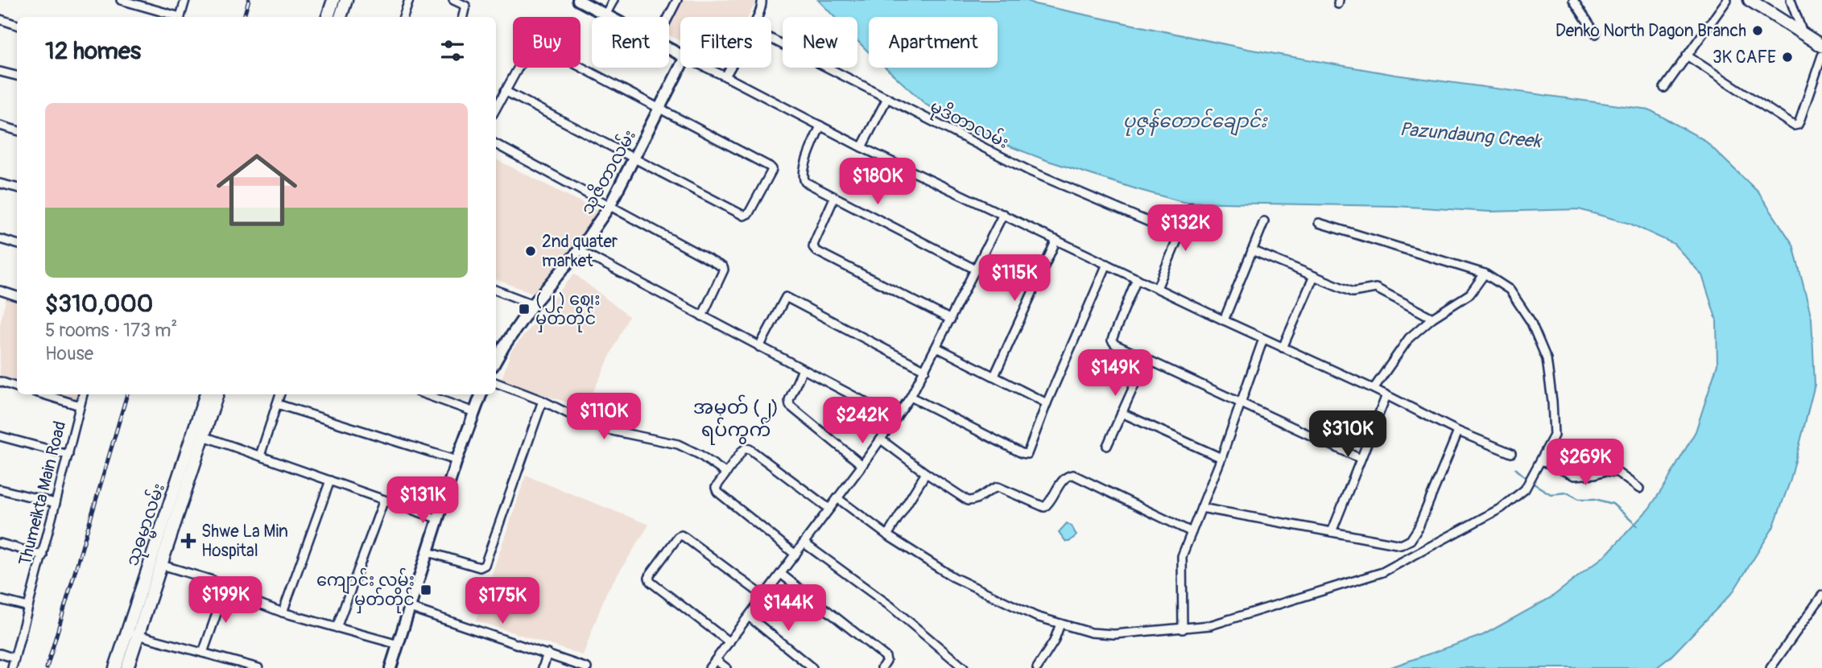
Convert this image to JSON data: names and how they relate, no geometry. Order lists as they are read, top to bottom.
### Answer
{
  "streets": {
    "main road": ["သုဇိတာလမ်း", "သုဓမ္မာလမ်း"],
    "street": ["မုဒိတာလမ်း", "Thumeikta Main Road"]
  },
  "districts": ["အမှတ် (၂) ရပ်ကွက်"],
  "water": ["ပုဇွန်တောင်ချောင်း", "Pazundaung Creek"],
  "places": {
    "other": ["Denko North Dagon Branch", "3K CAFE", "2nd quater market"],
    "transit": ["( ၂ ) ဈေး မှတ်တိုင်", "ကျောင်း လမ်း မှတ်တိုင်"],
    "health": ["Shwe La Min Hospital"]
  },
  "page": {
    "chip": [
      "Buy",
      "Rent",
      "Filters",
      "New",
      "Apartment"
    ],
    "heading": "12 homes",
    "list": [
      {
        "name": "$310,000",
        "note": "5 rooms · 173 m² · House"
      }
    ],
    "price": [
      "$180K",
      "$132K",
      "$115K",
      "$149K",
      "$110K",
      "$242K",
      "$310K",
      "$269K",
      "$131K",
      "$199K",
      "$175K",
      "$144K"
    ]
  }
}
